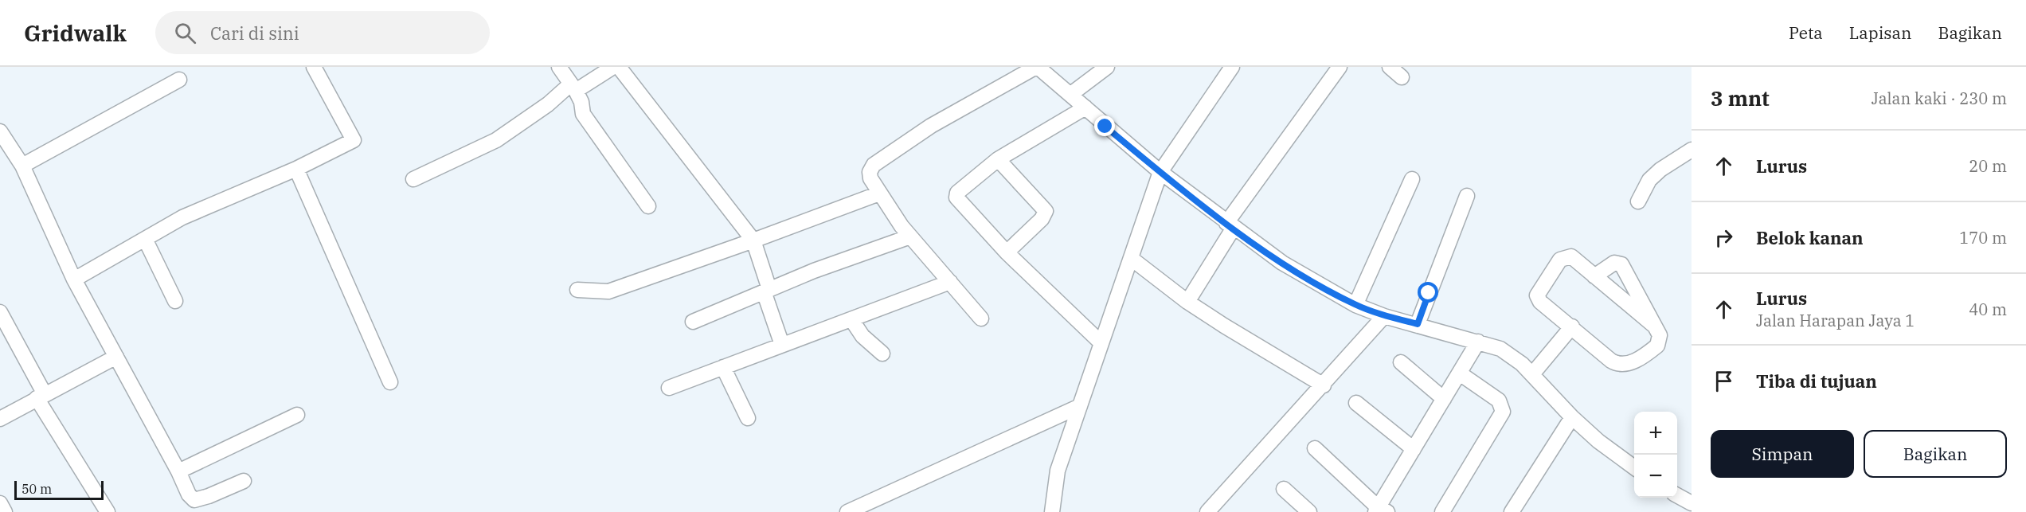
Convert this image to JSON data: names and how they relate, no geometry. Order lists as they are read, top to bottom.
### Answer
{
  "scale_bar": "50 m",
  "page": {
    "header": "Gridwalk",
    "search": "Cari di sini",
    "nav": ["Peta", "Lapisan", "Bagikan"],
    "heading": ["3 mnt", "Jalan kaki · 230 m"],
    "list": [
      ["Lurus", "20 m"],
      ["Belok kanan", "170 m"],
      ["Lurus", "Jalan Harapan Jaya 1", "40 m"],
      "Tiba di tujuan"
    ],
    "map_buttons": ["+", "−"],
    "buttons": ["Simpan", "Bagikan"],
    "scale": "50 m"
  }
}
